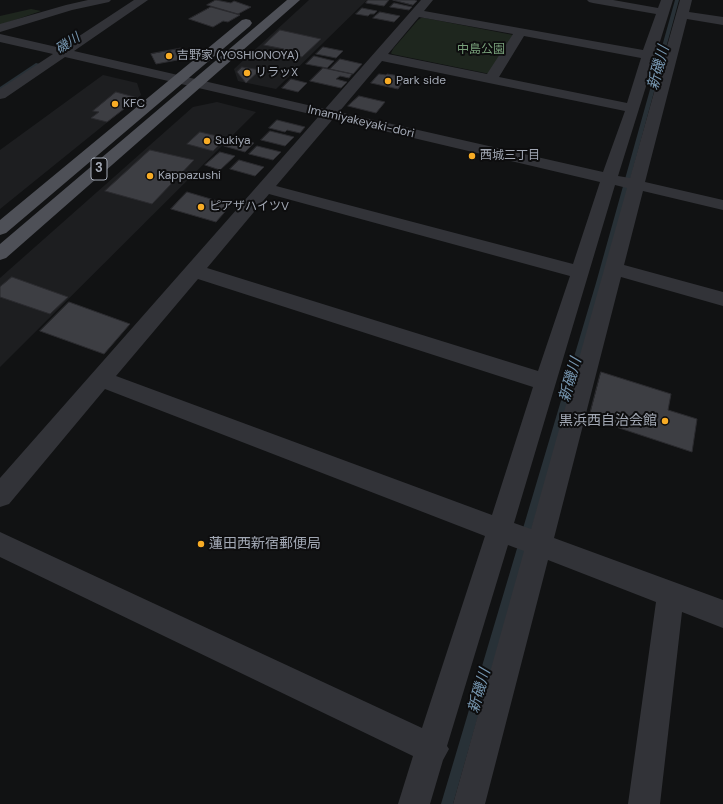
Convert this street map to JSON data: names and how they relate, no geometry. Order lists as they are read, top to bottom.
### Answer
{
  "streets": {
    "main road": ["3"],
    "street": ["Imamiyakeyaki-dori"]
  },
  "crossings": [
    ["Imamiyakeyaki-dori", "3"]
  ],
  "water": ["磯川", "新磯川"],
  "parks": ["中島公園"],
  "places": [
    "吉野家 (YOSHIONOYA)",
    "リラッX",
    "Park side",
    "KFC",
    "Sukiya",
    "西城三丁目",
    "Kappazushi",
    "ピアザハイツV",
    "黒浜西自治会館",
    "蓮田西新宿郵便局"
  ]
}
